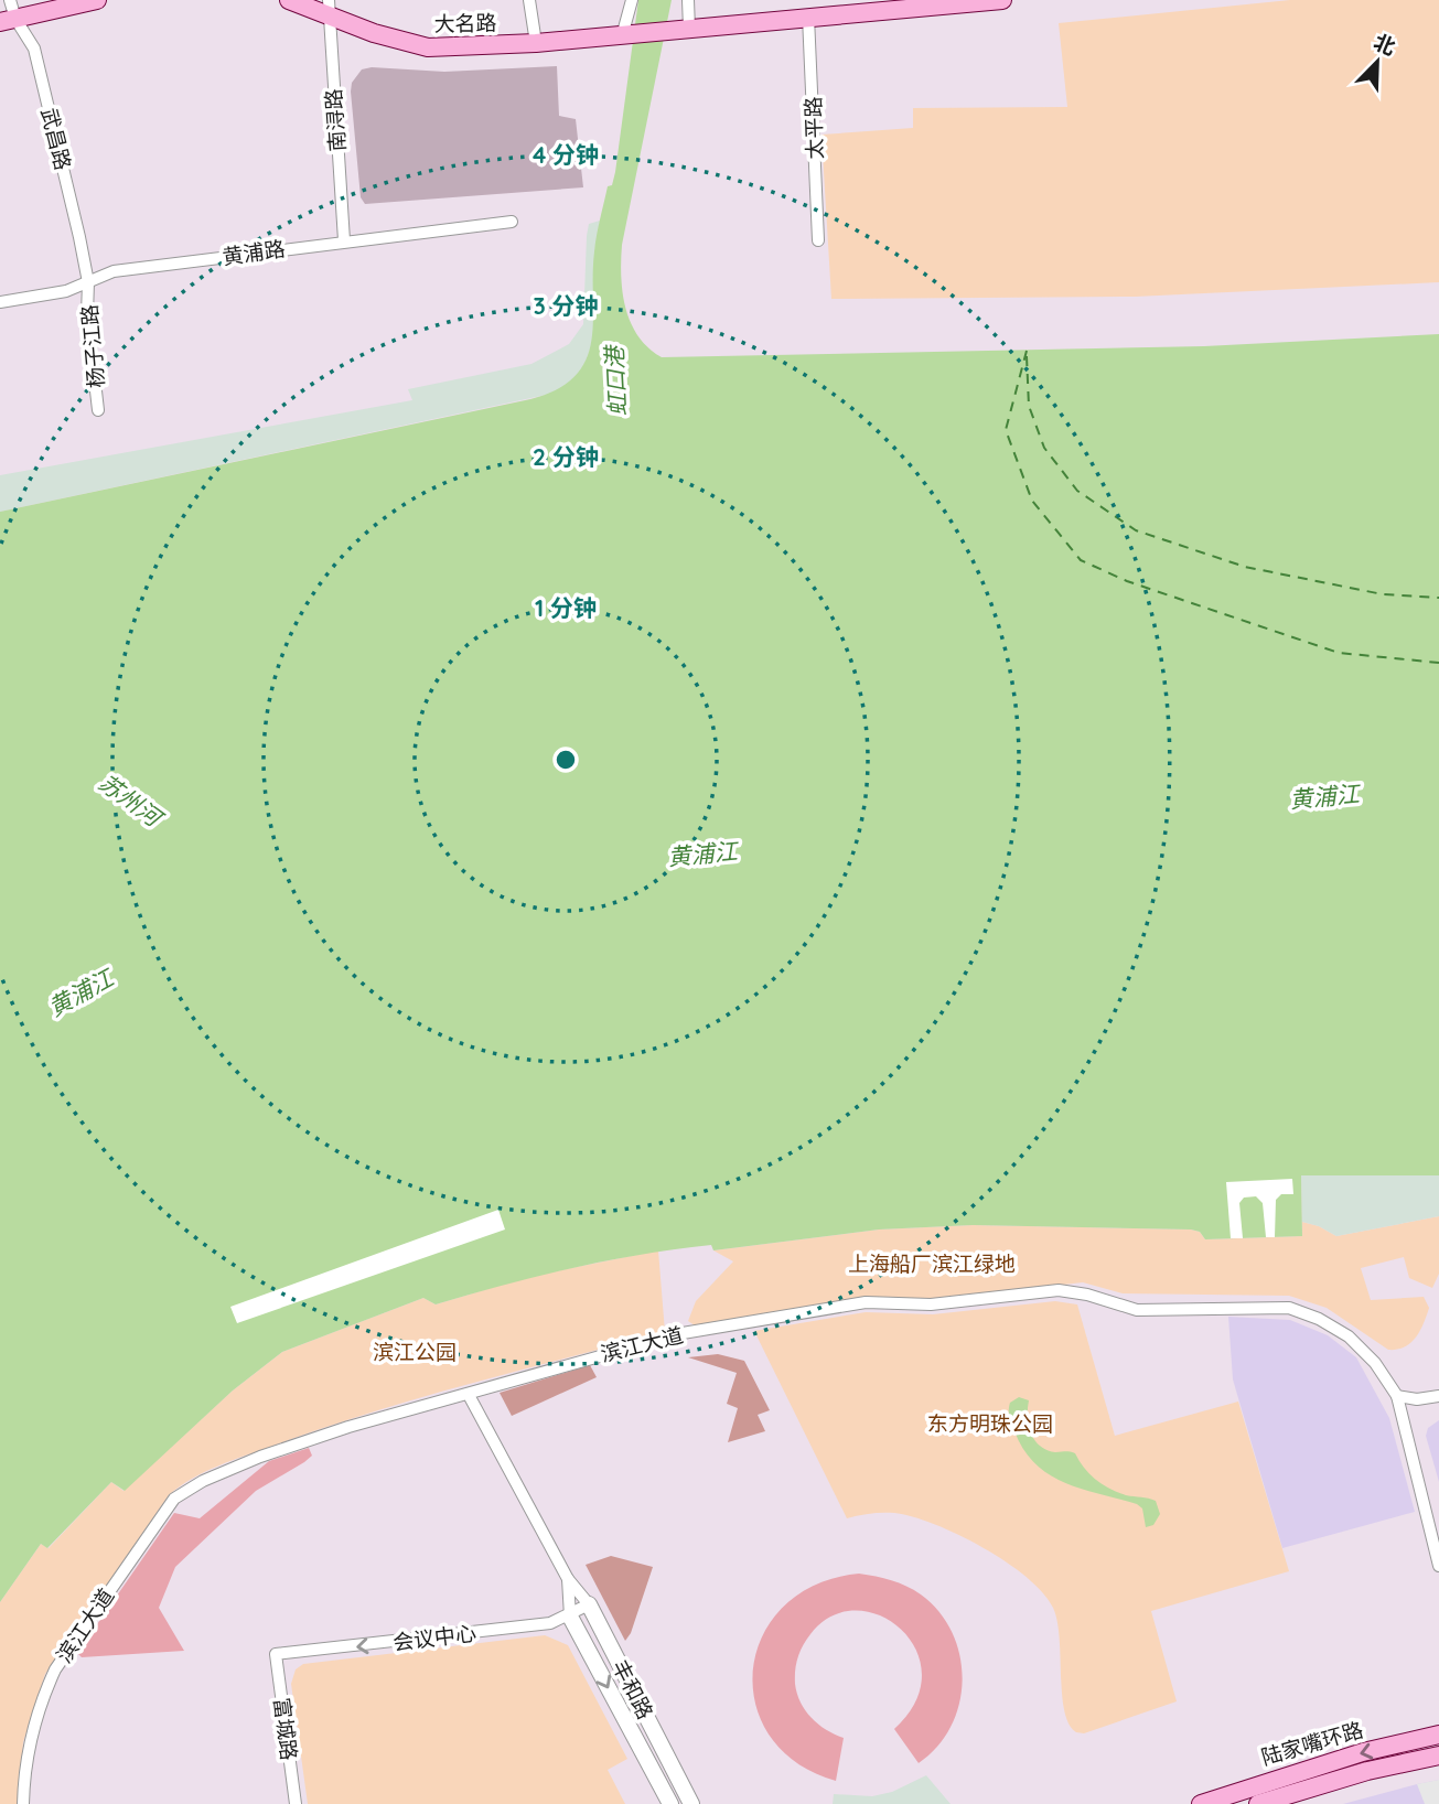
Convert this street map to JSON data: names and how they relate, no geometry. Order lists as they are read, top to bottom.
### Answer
{
  "streets": {
    "main road": ["大名路", "陆家嘴环路"],
    "street": [
      "南浔路",
      "太平路",
      "武昌路",
      "黄浦路",
      "杨子江路",
      "滨江大道",
      "会议中心",
      "丰和路",
      "富城路"
    ]
  },
  "crossings": [
    ["大名路", "南浔路"],
    ["大名路", "太平路"],
    ["南浔路", "黄浦路"],
    ["武昌路", "黄浦路"],
    ["武昌路", "杨子江路"],
    ["黄浦路", "杨子江路"],
    ["滨江大道", "丰和路"],
    ["会议中心", "丰和路"],
    ["会议中心", "富城路"]
  ],
  "one_way": ["会议中心"],
  "water": ["虹口港", "黄浦江", "苏州河"],
  "parks": ["上海船厂滨江绿地", "滨江公园", "东方明珠公园"],
  "north": "top right",
  "rings": [
    "4 分钟",
    "3 分钟",
    "2 分钟",
    "1 分钟"
  ]
}
